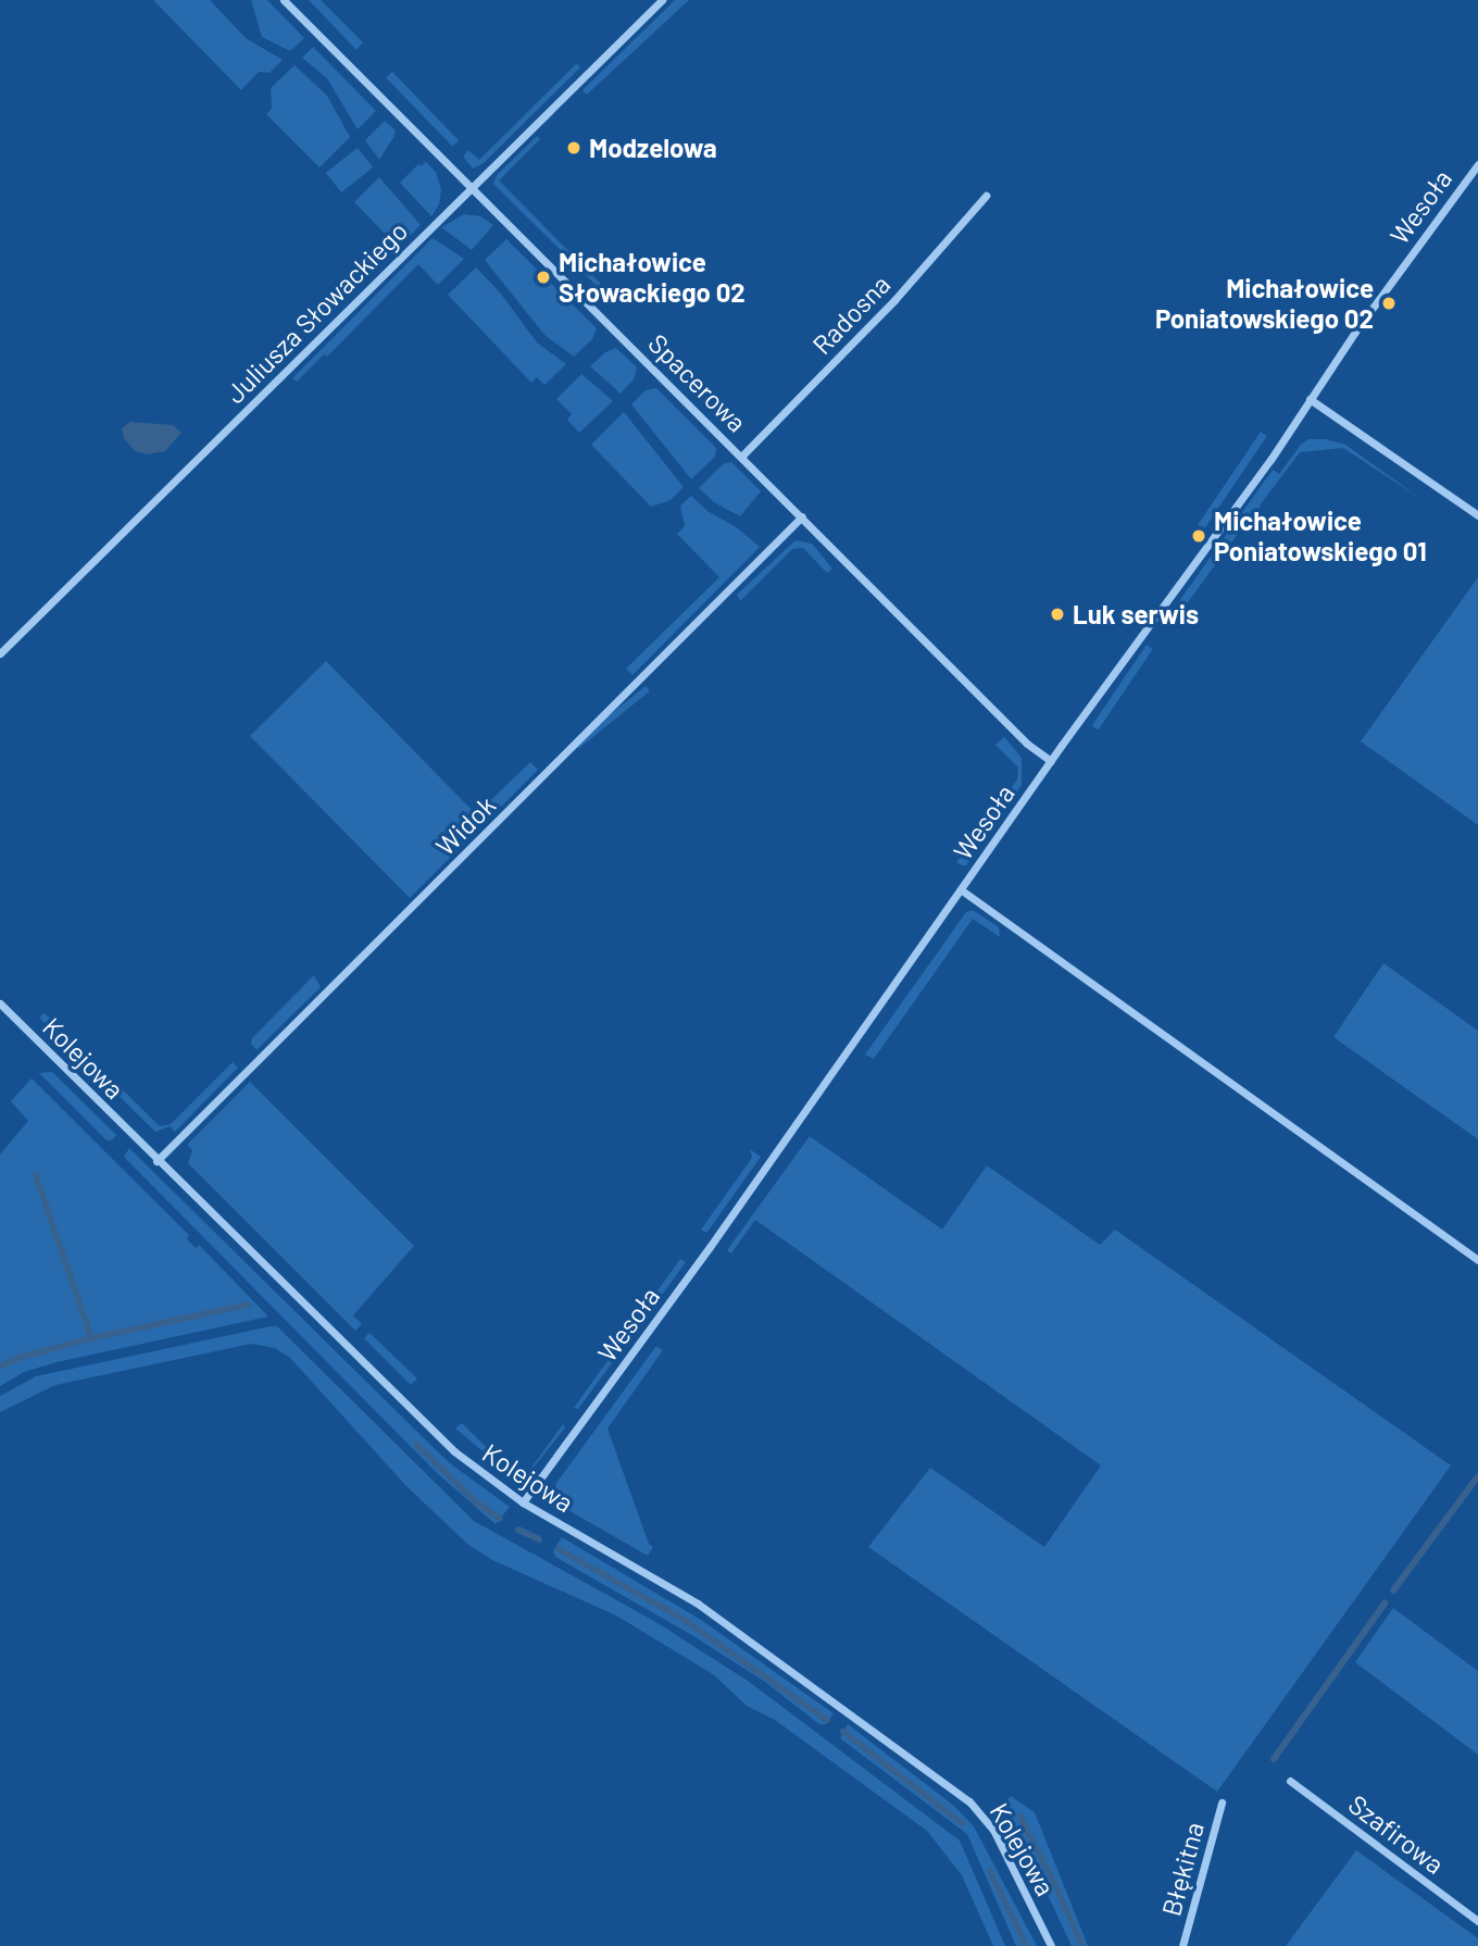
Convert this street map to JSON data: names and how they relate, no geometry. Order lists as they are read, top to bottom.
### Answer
{
  "streets": {
    "street": [
      "Wesoła",
      "Juliusza Słowackiego",
      "Radosna",
      "Spacerowa",
      "Widok",
      "Kolejowa",
      "Szafirowa",
      "Błękitna"
    ]
  },
  "crossings": [
    ["Wesoła", "Spacerowa"],
    ["Wesoła", "Kolejowa"],
    ["Juliusza Słowackiego", "Spacerowa"],
    ["Radosna", "Spacerowa"],
    ["Spacerowa", "Widok"],
    ["Widok", "Kolejowa"]
  ],
  "places": [
    "Modzelowa",
    "Michałowice Słowackiego 02",
    "Michałowice Poniatowskiego 02",
    "Michałowice Poniatowskiego 01",
    "Luk serwis"
  ]
}
